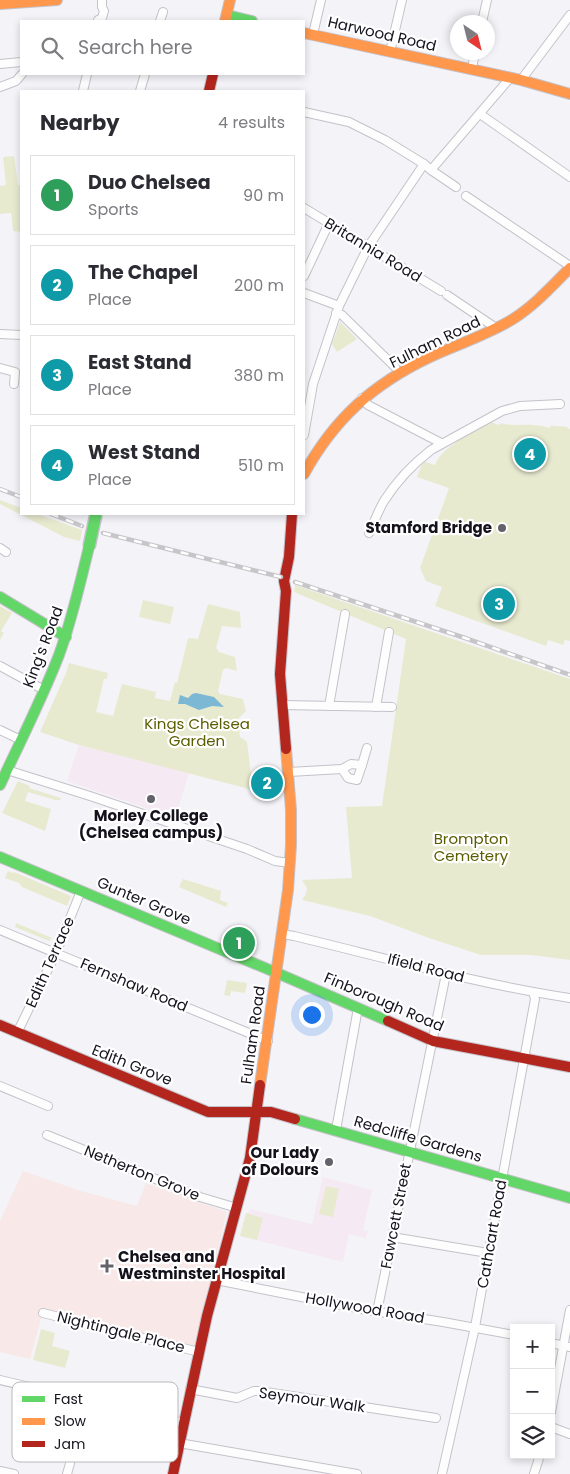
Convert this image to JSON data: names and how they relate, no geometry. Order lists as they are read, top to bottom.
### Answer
{
  "streets": {
    "main road": [
      "Harwood Road",
      "Fulham Road",
      "King's Road",
      "Gunter Grove",
      "Finborough Road",
      "Edith Grove",
      "Redcliffe Gardens"
    ],
    "street": [
      "Britannia Road",
      "Edith Terrace",
      "Ifield Road",
      "Fernshaw Road",
      "Netherton Grove",
      "Fawcett Street",
      "Cathcart Road",
      "Hollywood Road",
      "Nightingale Place",
      "Seymour Walk"
    ]
  },
  "crossings": [
    ["Britannia Road", "Fulham Road"],
    ["Fulham Road", "Gunter Grove"],
    ["Fulham Road", "Ifield Road"],
    ["Fulham Road", "Fernshaw Road"],
    ["Fulham Road", "Finborough Road"],
    ["Fulham Road", "Edith Grove"],
    ["Fulham Road", "Redcliffe Gardens"],
    ["Fulham Road", "Netherton Grove"],
    ["Fulham Road", "Hollywood Road"],
    ["Fulham Road", "Nightingale Place"],
    ["Fulham Road", "Seymour Walk"],
    ["Gunter Grove", "Edith Terrace"],
    ["Gunter Grove", "Finborough Road"],
    ["Edith Terrace", "Fernshaw Road"],
    ["Edith Terrace", "Edith Grove"],
    ["Ifield Road", "Fawcett Street"],
    ["Ifield Road", "Cathcart Road"],
    ["Finborough Road", "Fawcett Street"],
    ["Finborough Road", "Cathcart Road"],
    ["Edith Grove", "Redcliffe Gardens"],
    ["Redcliffe Gardens", "Fawcett Street"],
    ["Redcliffe Gardens", "Cathcart Road"],
    ["Fawcett Street", "Hollywood Road"],
    ["Cathcart Road", "Hollywood Road"]
  ],
  "parks": ["Kings Chelsea Garden", "Brompton Cemetery"],
  "places": {
    "other": ["Stamford Bridge", "Morley College (Chelsea campus)", "Our Lady of Dolours"],
    "health": ["Chelsea and Westminster Hospital"]
  },
  "legend": ["Fast", "Slow", "Jam"],
  "north": "bottom right",
  "page": {
    "search": "Search here",
    "heading": ["Nearby", "4 results"],
    "list": [
      {
        "mark": "1",
        "name": "Duo Chelsea",
        "note": "Sports",
        "value": "90 m"
      },
      {
        "mark": "2",
        "name": "The Chapel",
        "note": "Place",
        "value": "200 m"
      },
      {
        "mark": "3",
        "name": "East Stand",
        "note": "Place",
        "value": "380 m"
      },
      {
        "mark": "4",
        "name": "West Stand",
        "note": "Place",
        "value": "510 m"
      }
    ],
    "pins": [
      "4",
      "3",
      "2",
      "1"
    ],
    "map_buttons": ["+", "−"]
  }
}
